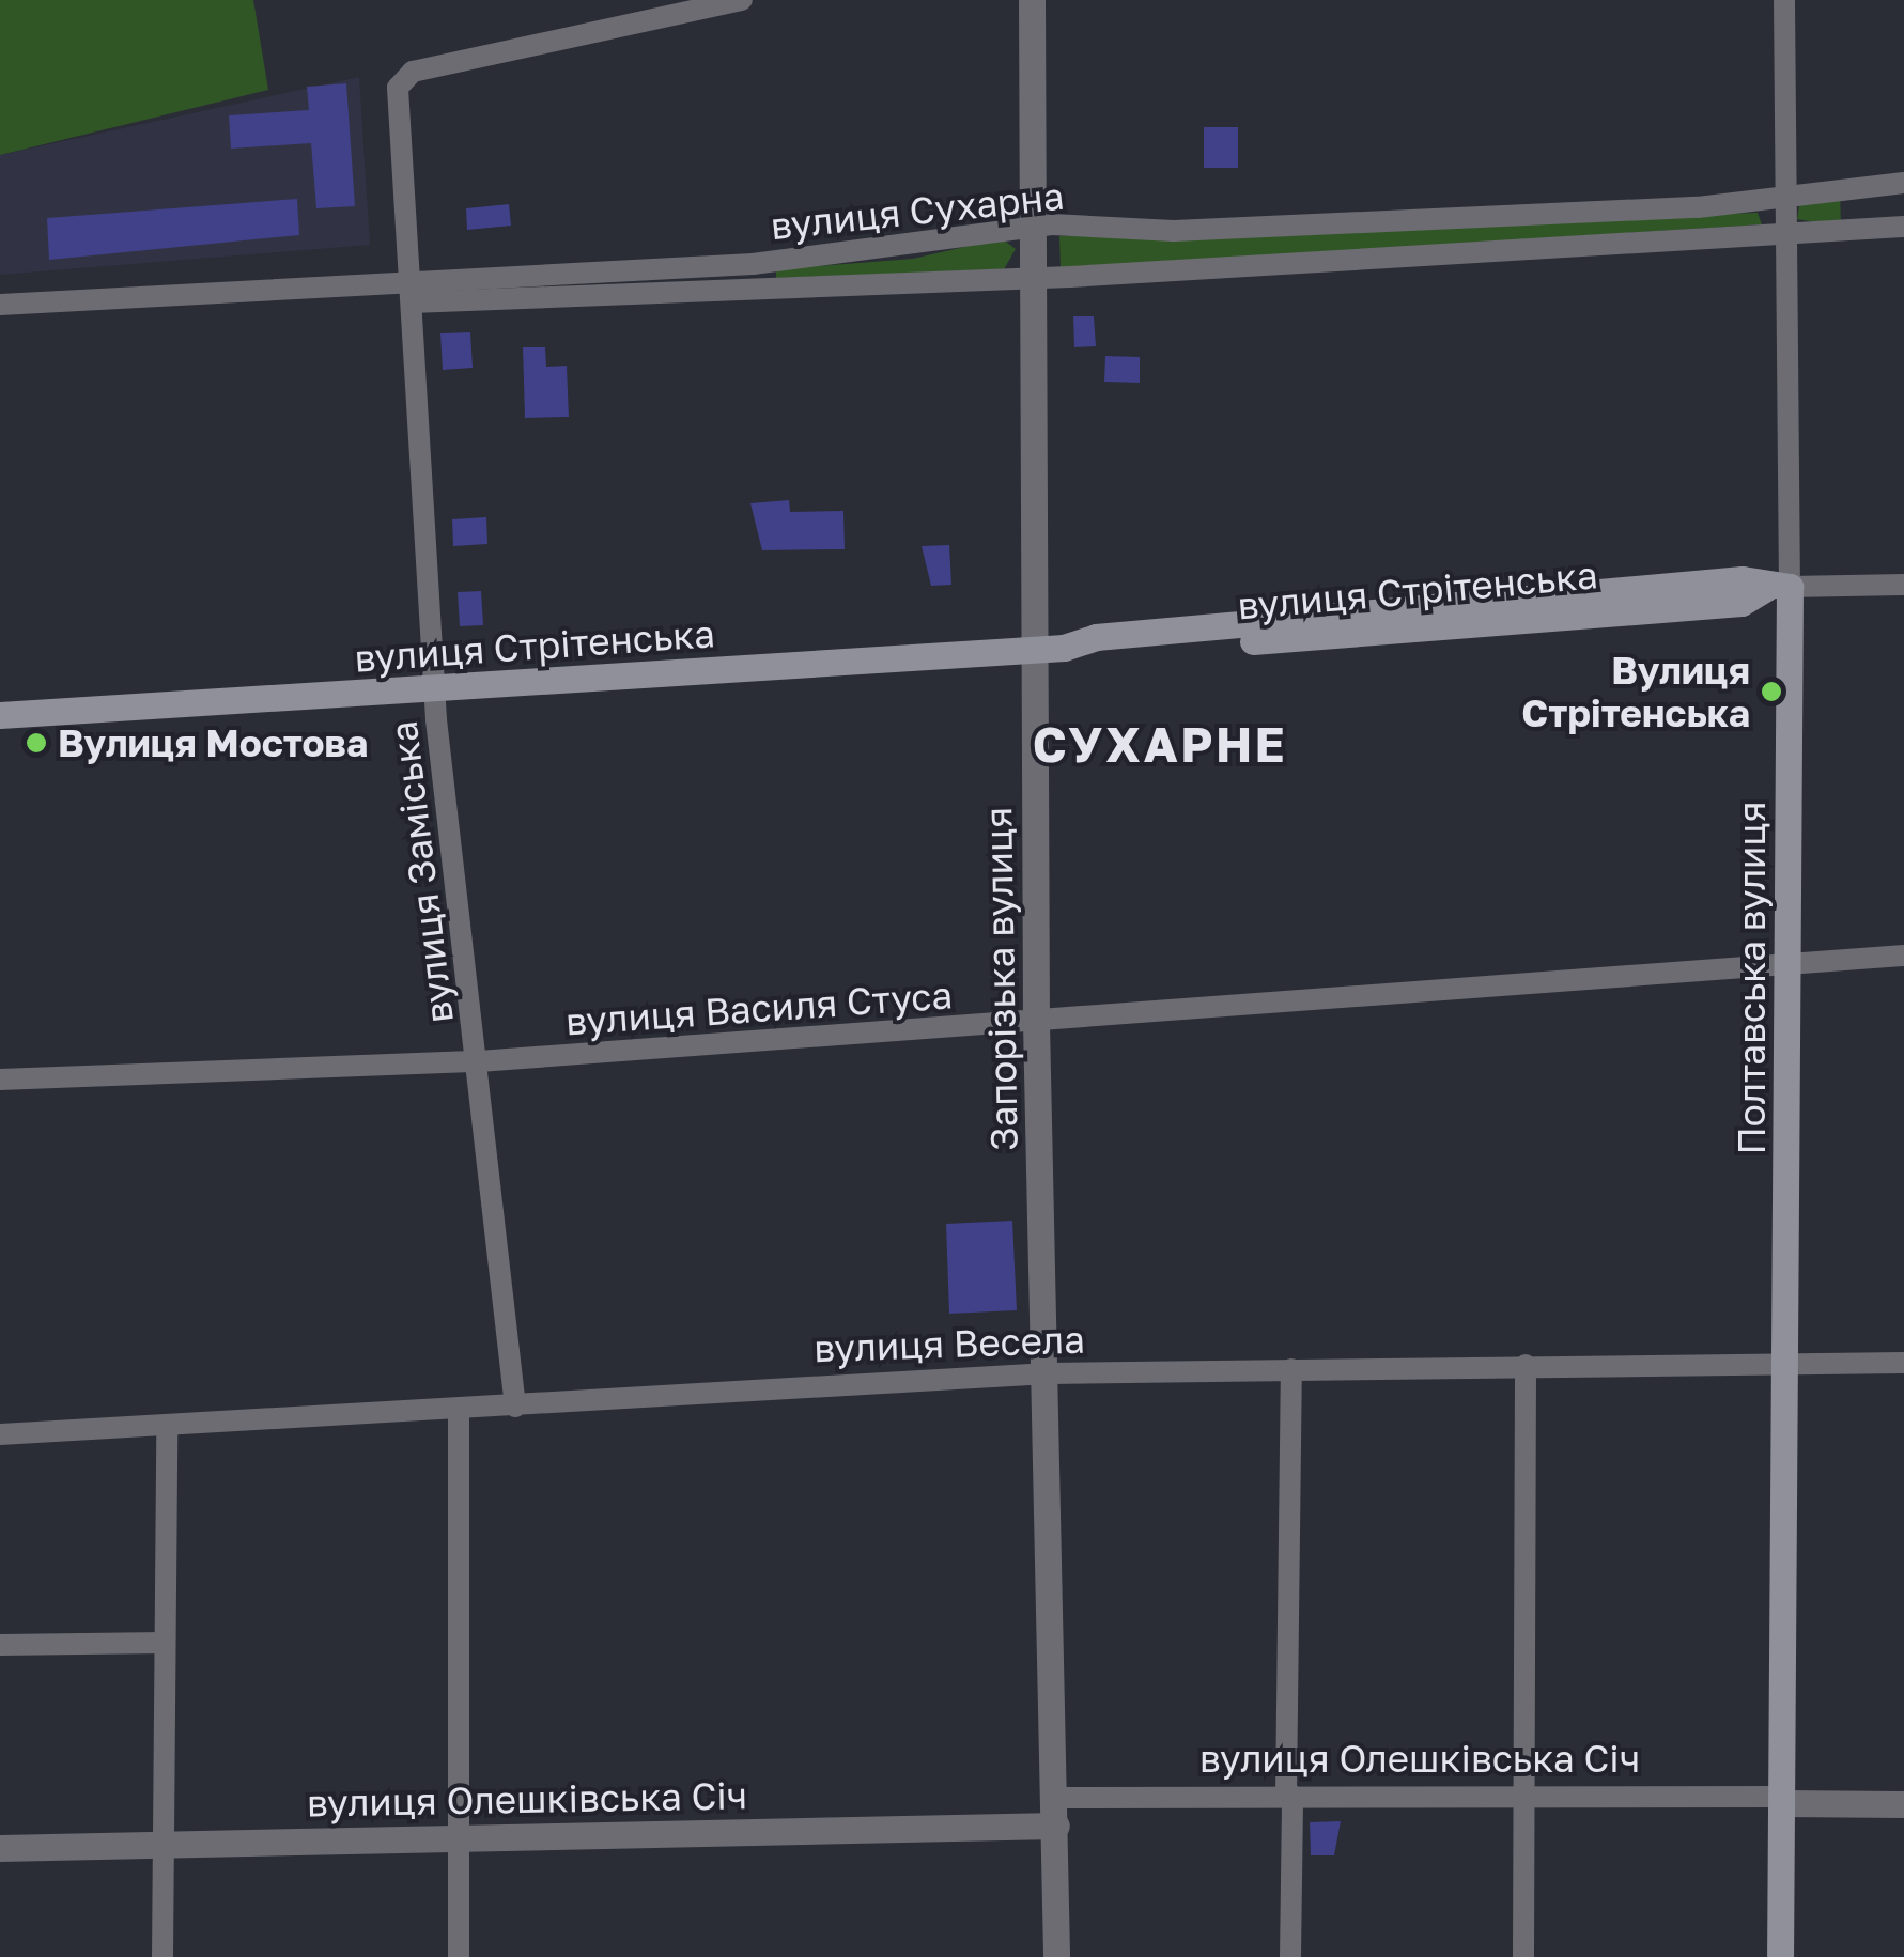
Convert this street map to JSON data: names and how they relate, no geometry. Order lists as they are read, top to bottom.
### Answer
{
  "streets": {
    "main road": ["вулиця Стрітенська", "Полтавська вулиця"],
    "street": [
      "вулиця Сухарна",
      "вулиця Заміська",
      "Запорізька вулиця",
      "вулиця Василя Стуса",
      "вулиця Весела",
      "вулиця Олешківська Січ"
    ]
  },
  "crossings": [
    ["вулиця Сухарна", "вулиця Заміська"],
    ["вулиця Сухарна", "Полтавська вулиця"],
    ["вулиця Сухарна", "Запорізька вулиця"],
    ["вулиця Стрітенська", "вулиця Заміська"],
    ["вулиця Стрітенська", "Полтавська вулиця"],
    ["вулиця Стрітенська", "Запорізька вулиця"],
    ["вулиця Заміська", "вулиця Василя Стуса"],
    ["вулиця Заміська", "вулиця Весела"],
    ["Полтавська вулиця", "вулиця Василя Стуса"],
    ["Полтавська вулиця", "вулиця Весела"],
    ["Полтавська вулиця", "вулиця Олешківська Січ"],
    ["Запорізька вулиця", "вулиця Василя Стуса"],
    ["Запорізька вулиця", "вулиця Весела"],
    ["Запорізька вулиця", "вулиця Олешківська Січ"]
  ],
  "districts": ["СУХАРНЕ"],
  "places": ["Вулиця Стрітенська", "Вулиця Мостова"]
}
